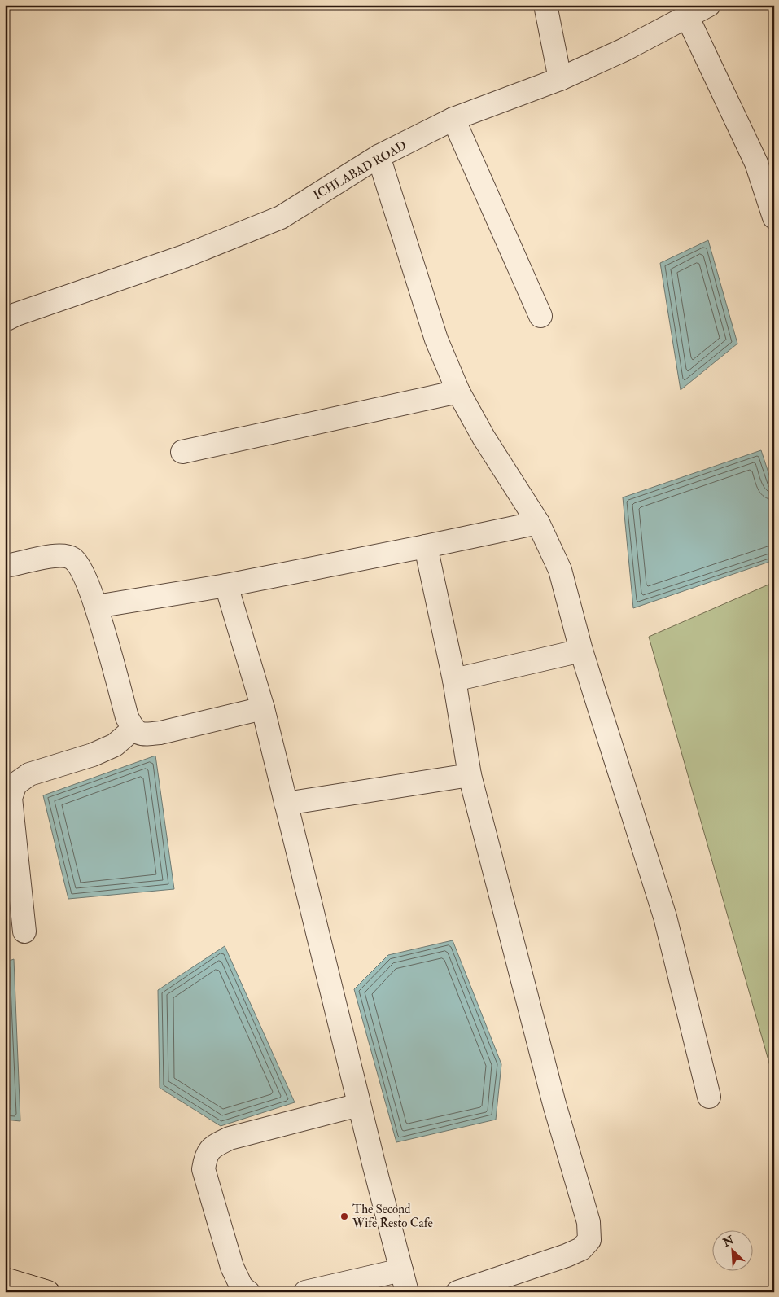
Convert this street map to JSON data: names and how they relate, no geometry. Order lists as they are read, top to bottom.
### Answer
{
  "streets": {
    "street": ["ICHLABAD ROAD"]
  },
  "places": ["The Second Wife Resto Cafe"],
  "north": "top left"
}
